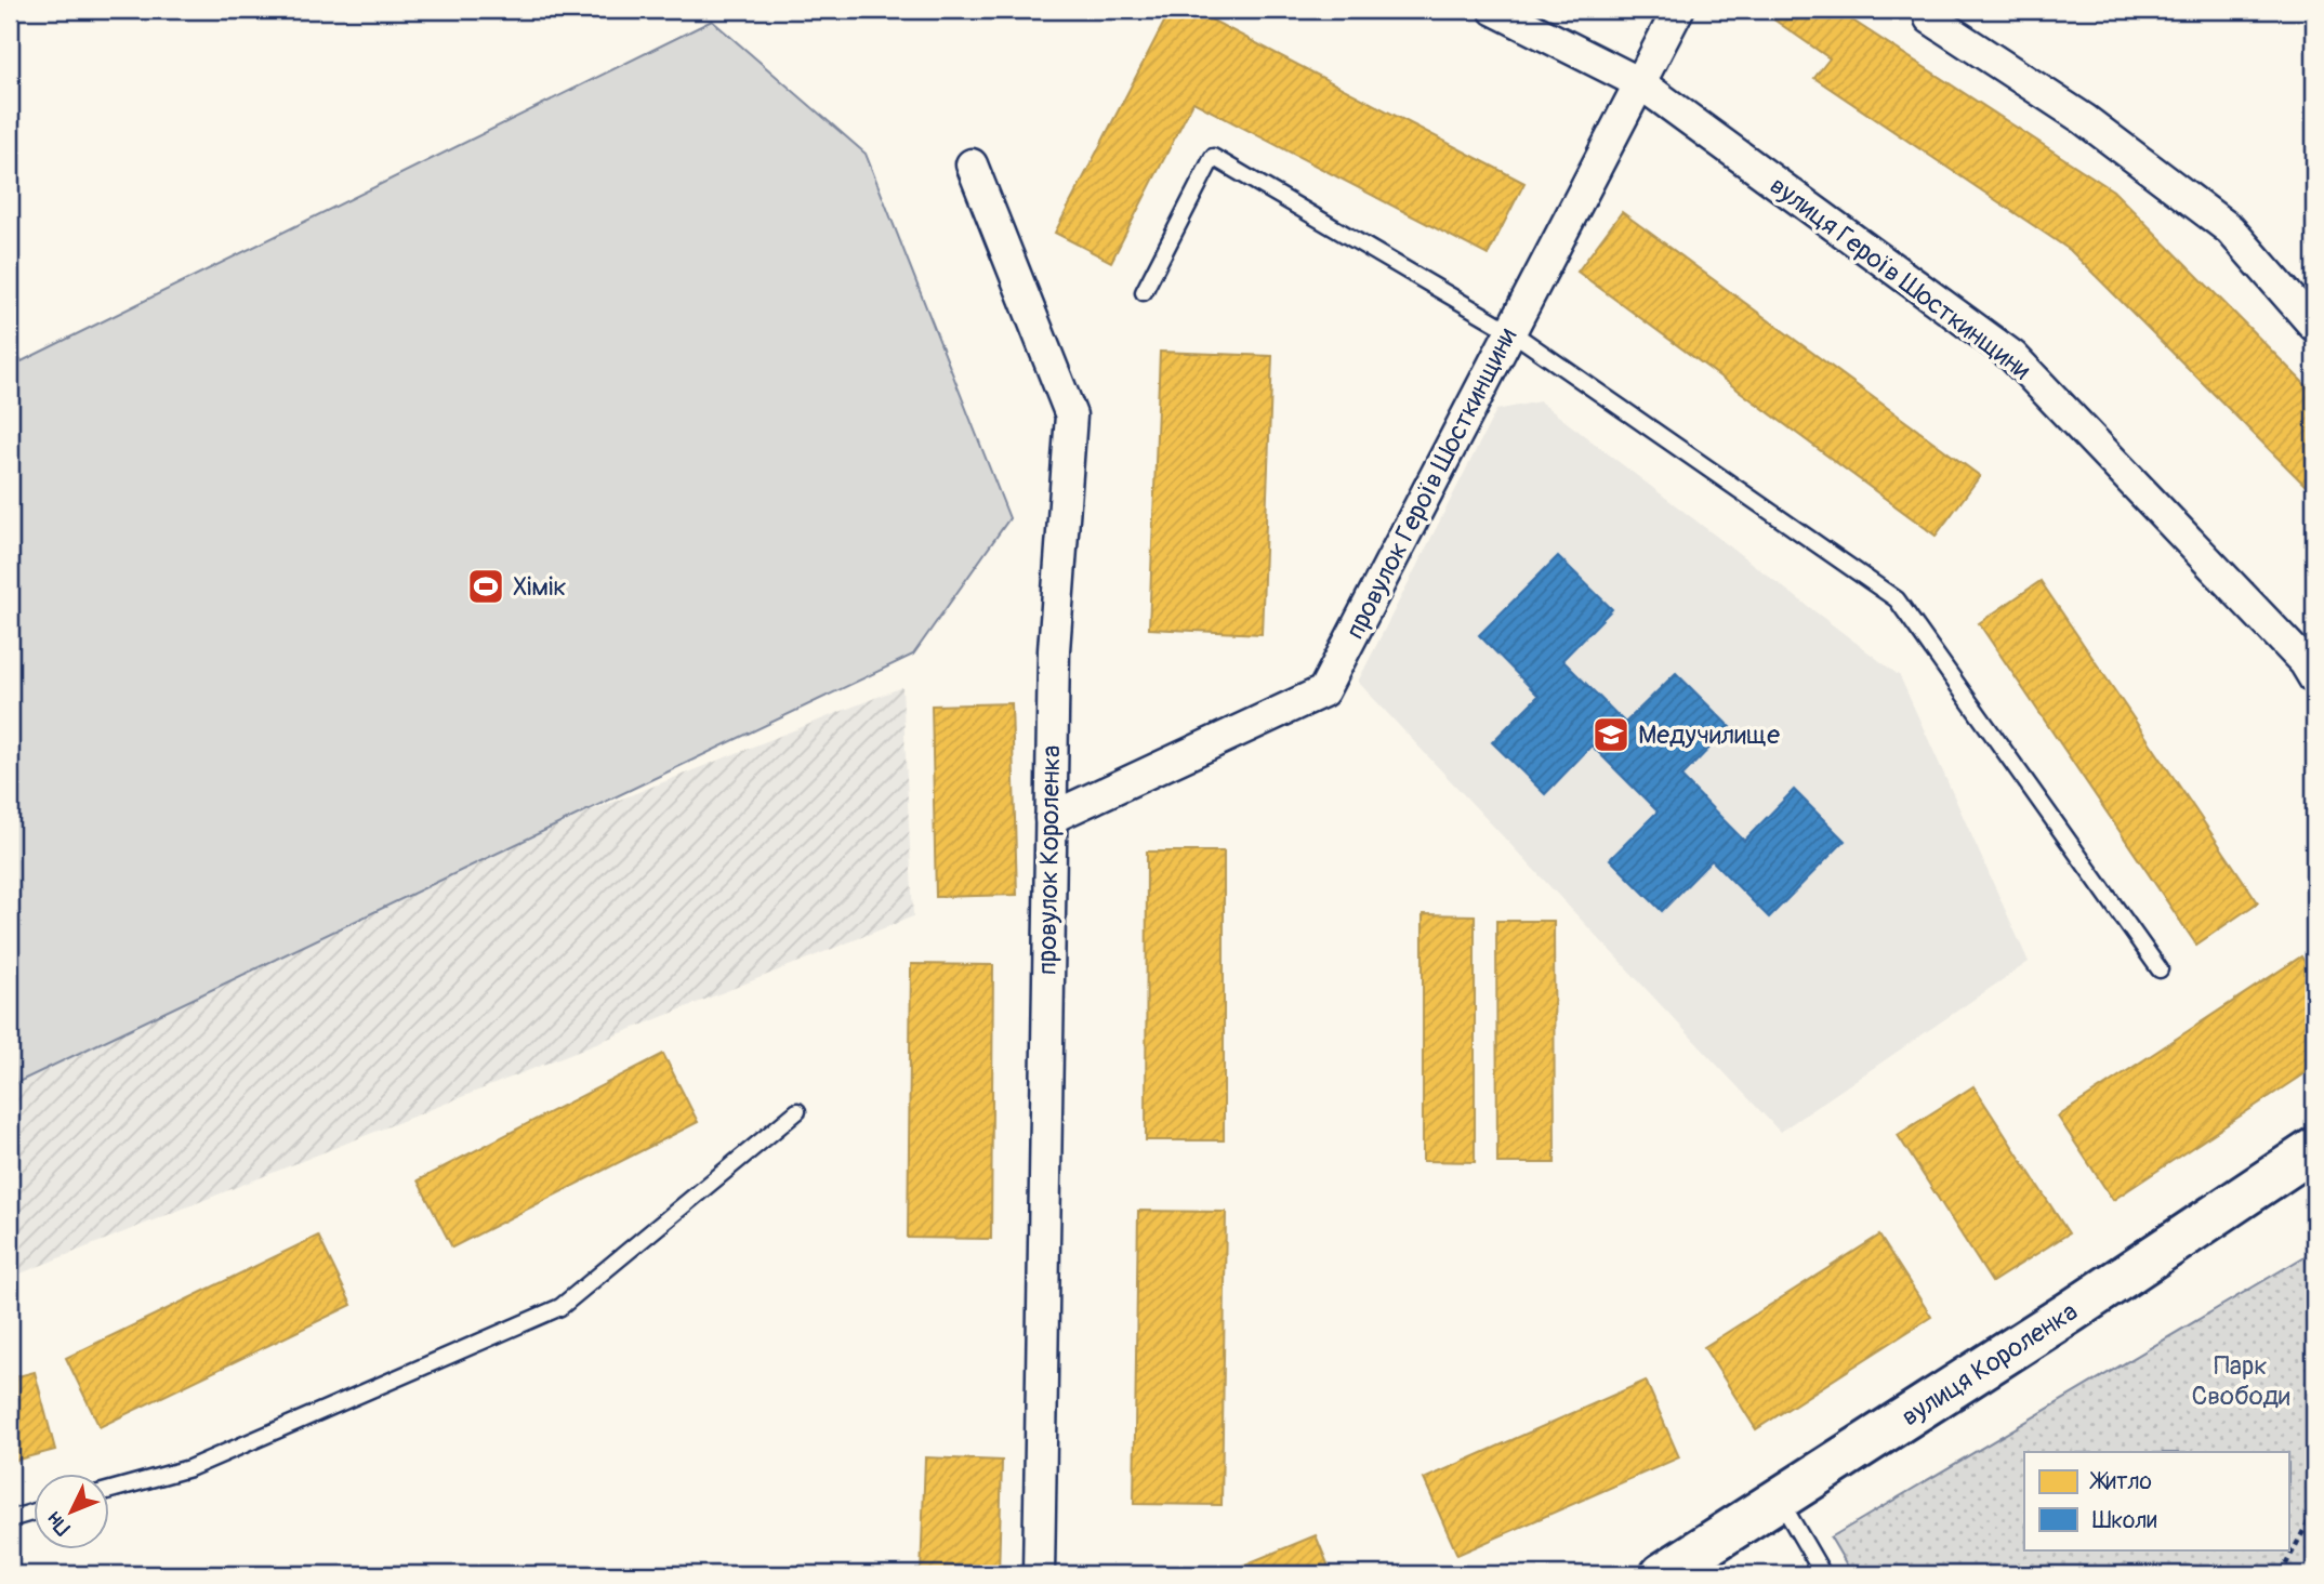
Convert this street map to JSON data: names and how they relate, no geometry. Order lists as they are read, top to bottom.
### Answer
{
  "streets": {
    "main road": ["вулиця Короленка"],
    "street": ["вулиця Героїв Шосткинщини", "провулок Героїв Шосткинщини", "провулок Короленка"]
  },
  "crossings": [
    ["вулиця Героїв Шосткинщини", "провулок Героїв Шосткинщини"],
    ["провулок Героїв Шосткинщини", "провулок Короленка"]
  ],
  "parks": ["Парк Свободи"],
  "places": {
    "sports": ["Хімік"],
    "school or university": ["Медучилище"]
  },
  "legend": ["Житло", "Школи"],
  "north": "bottom left"
}
